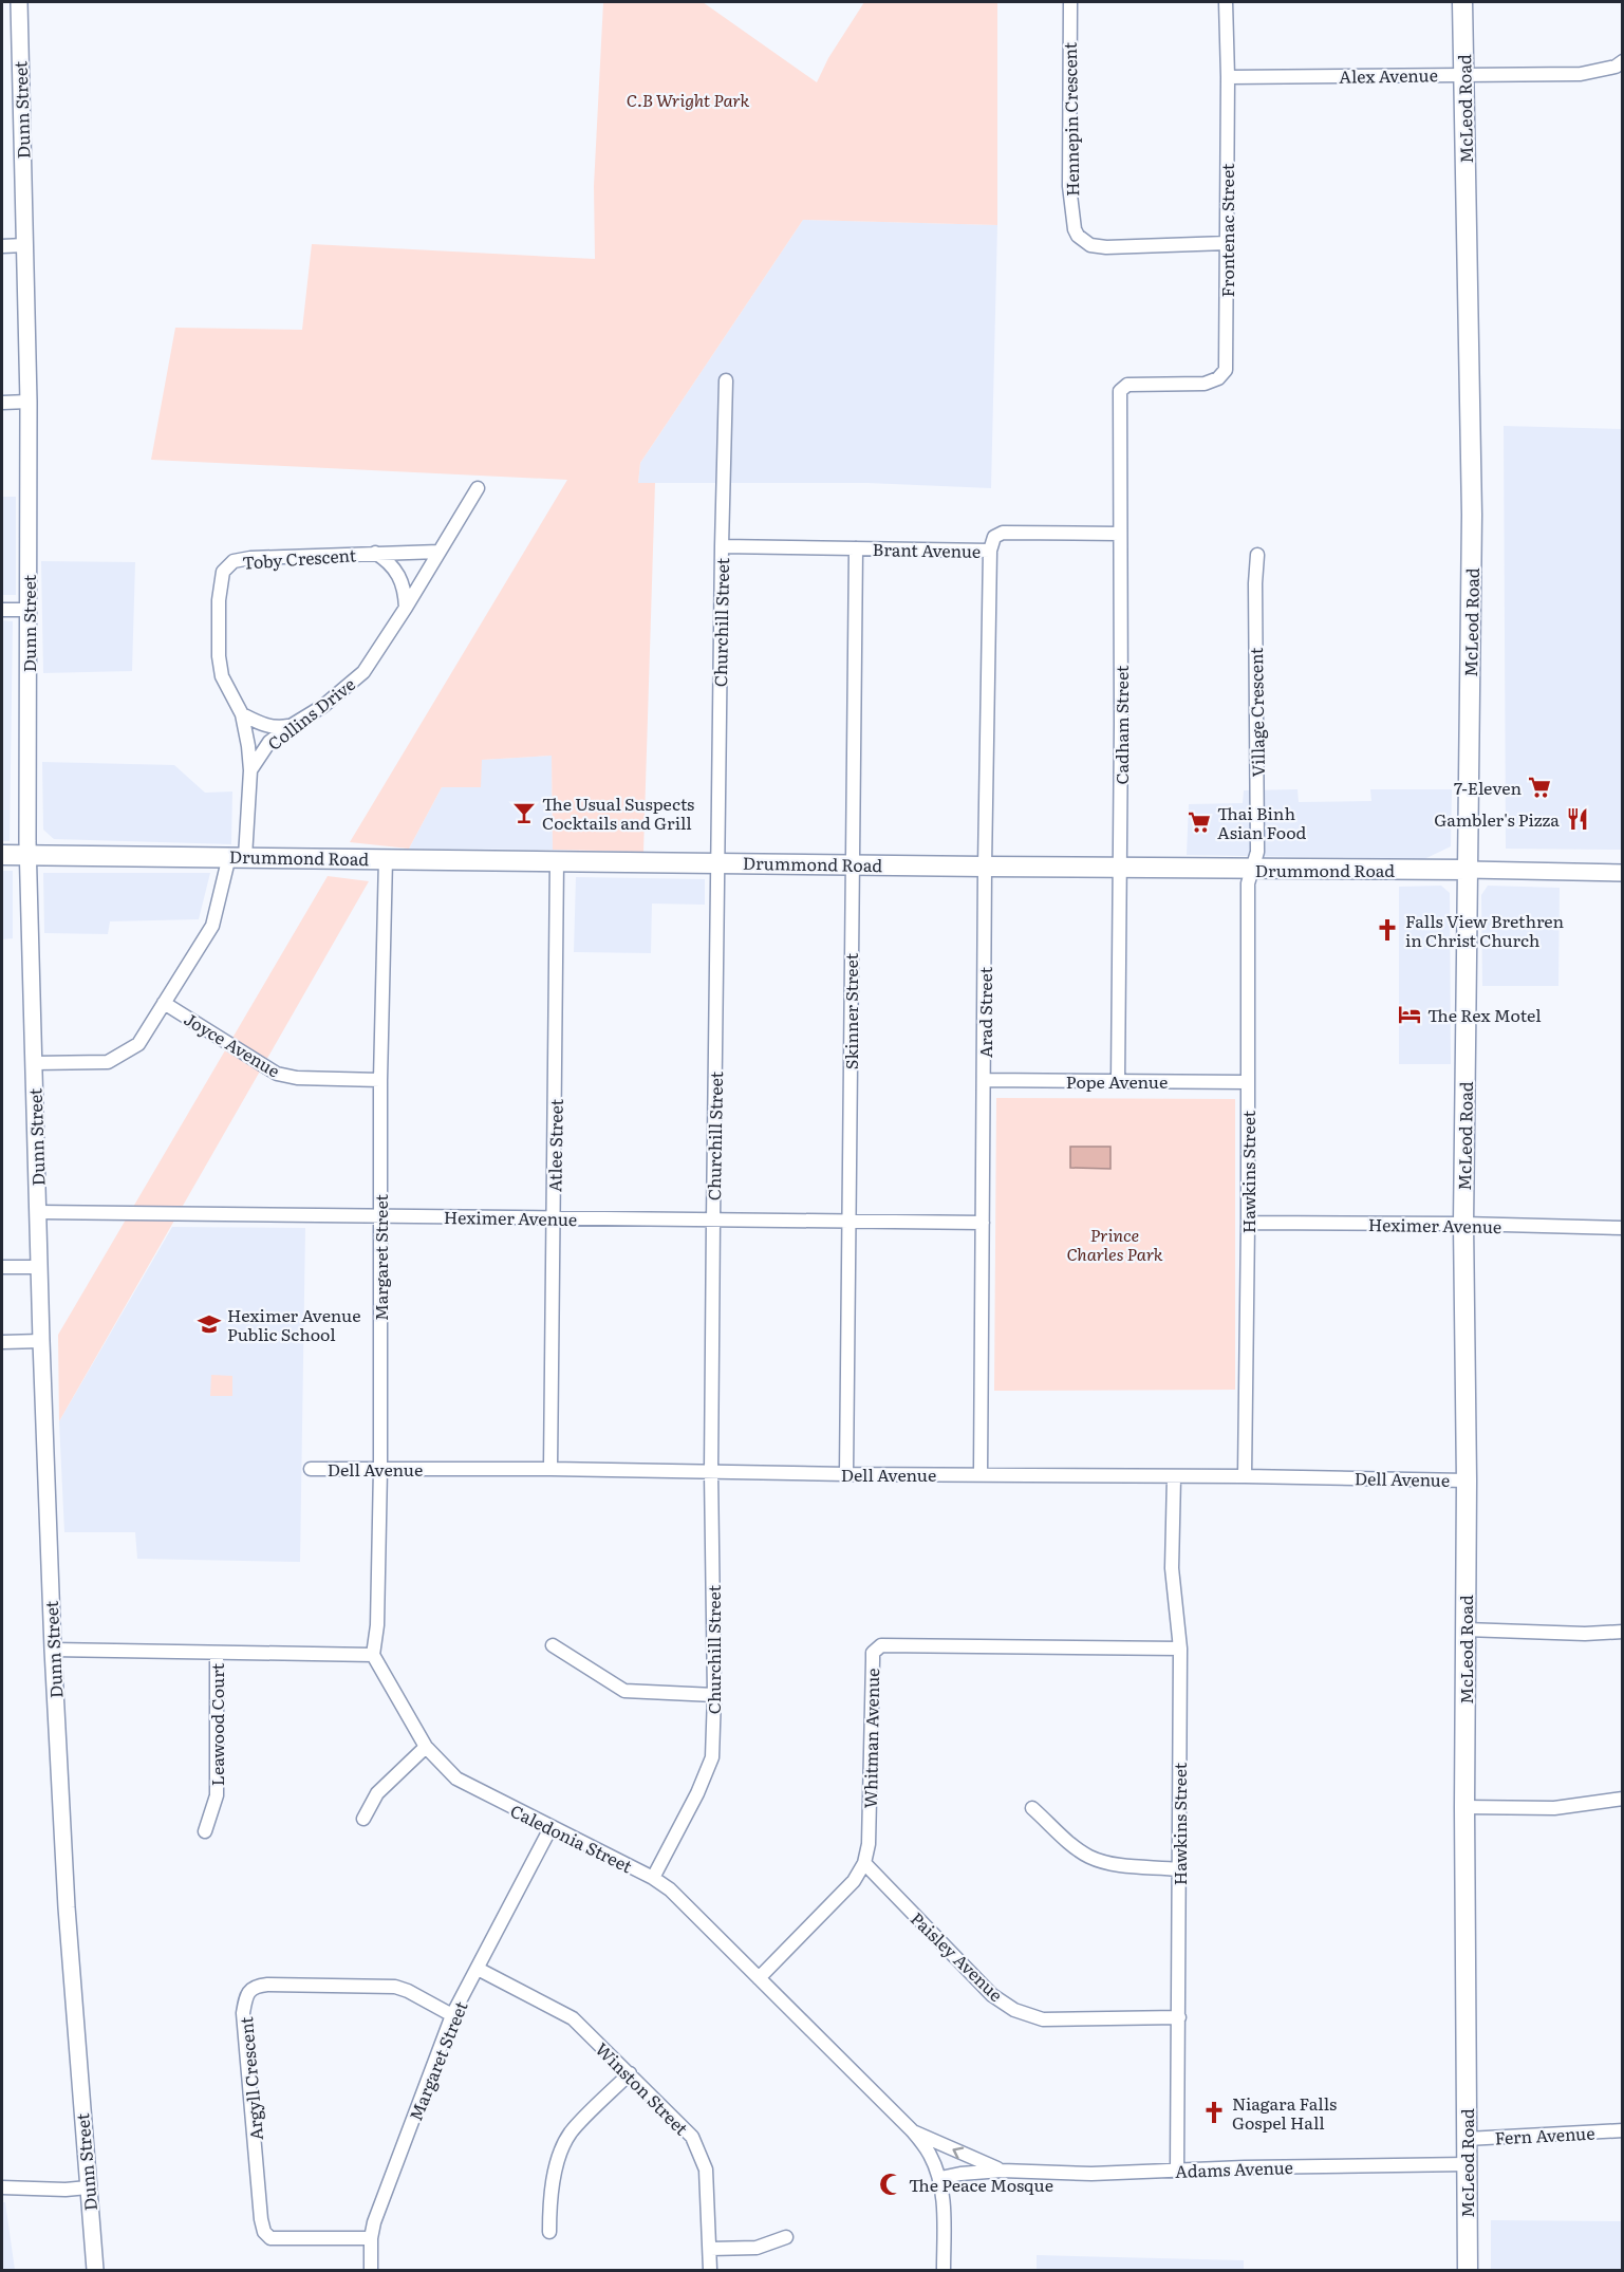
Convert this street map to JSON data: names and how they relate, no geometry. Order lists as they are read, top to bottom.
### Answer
{
  "streets": {
    "main road": ["McLeod Road", "Drummond Road"],
    "street": [
      "Alex Avenue",
      "Dunn Street",
      "Hennepin Crescent",
      "Frontenac Street",
      "Brant Avenue",
      "Toby Crescent",
      "Churchill Street",
      "Village Crescent",
      "Collins Drive",
      "Cadham Street",
      "Skinner Street",
      "Arad Street",
      "Joyce Avenue",
      "Pope Avenue",
      "Atlee Street",
      "Hawkins Street",
      "Heximer Avenue",
      "Margaret Street",
      "Dell Avenue",
      "Leawood Court",
      "Whitman Avenue",
      "Caledonia Street",
      "Paisley Avenue",
      "Argyll Crescent",
      "Winston Street",
      "Fern Avenue",
      "Adams Avenue"
    ]
  },
  "crossings": [
    ["Alex Avenue", "McLeod Road"],
    ["Alex Avenue", "Frontenac Street"],
    ["McLeod Road", "Drummond Road"],
    ["McLeod Road", "Heximer Avenue"],
    ["McLeod Road", "Dell Avenue"],
    ["McLeod Road", "Fern Avenue"],
    ["McLeod Road", "Adams Avenue"],
    ["Dunn Street", "Drummond Road"],
    ["Dunn Street", "Heximer Avenue"],
    ["Hennepin Crescent", "Frontenac Street"],
    ["Frontenac Street", "Cadham Street"],
    ["Brant Avenue", "Churchill Street"],
    ["Brant Avenue", "Cadham Street"],
    ["Brant Avenue", "Skinner Street"],
    ["Brant Avenue", "Arad Street"],
    ["Toby Crescent", "Collins Drive"],
    ["Churchill Street", "Drummond Road"],
    ["Churchill Street", "Heximer Avenue"],
    ["Churchill Street", "Dell Avenue"],
    ["Churchill Street", "Caledonia Street"],
    ["Village Crescent", "Drummond Road"],
    ["Village Crescent", "Hawkins Street"],
    ["Cadham Street", "Drummond Road"],
    ["Cadham Street", "Pope Avenue"],
    ["Drummond Road", "Skinner Street"],
    ["Drummond Road", "Arad Street"],
    ["Drummond Road", "Atlee Street"],
    ["Drummond Road", "Hawkins Street"],
    ["Drummond Road", "Margaret Street"],
    ["Skinner Street", "Heximer Avenue"],
    ["Skinner Street", "Dell Avenue"],
    ["Arad Street", "Pope Avenue"],
    ["Arad Street", "Heximer Avenue"],
    ["Arad Street", "Dell Avenue"],
    ["Joyce Avenue", "Margaret Street"],
    ["Pope Avenue", "Hawkins Street"],
    ["Atlee Street", "Heximer Avenue"],
    ["Atlee Street", "Dell Avenue"],
    ["Hawkins Street", "Heximer Avenue"],
    ["Hawkins Street", "Dell Avenue"],
    ["Hawkins Street", "Whitman Avenue"],
    ["Hawkins Street", "Paisley Avenue"],
    ["Hawkins Street", "Adams Avenue"],
    ["Heximer Avenue", "Margaret Street"],
    ["Margaret Street", "Dell Avenue"],
    ["Margaret Street", "Caledonia Street"],
    ["Margaret Street", "Argyll Crescent"],
    ["Margaret Street", "Winston Street"],
    ["Whitman Avenue", "Caledonia Street"],
    ["Whitman Avenue", "Paisley Avenue"],
    ["Caledonia Street", "Adams Avenue"]
  ],
  "parks": ["C.B Wright Park", "Prince Charles Park"],
  "places": {
    "supermarket": ["7-Eleven", "Thai Binh Asian Food"],
    "bar": ["The Usual Suspects Cocktails and Grill"],
    "restaurant": ["Gambler's Pizza"],
    "church": ["Falls View Brethren in Christ Church", "Niagara Falls Gospel Hall"],
    "hotel": ["The Rex Motel"],
    "school or university": ["Heximer Avenue Public School"],
    "mosque": ["The Peace Mosque"]
  }
}
